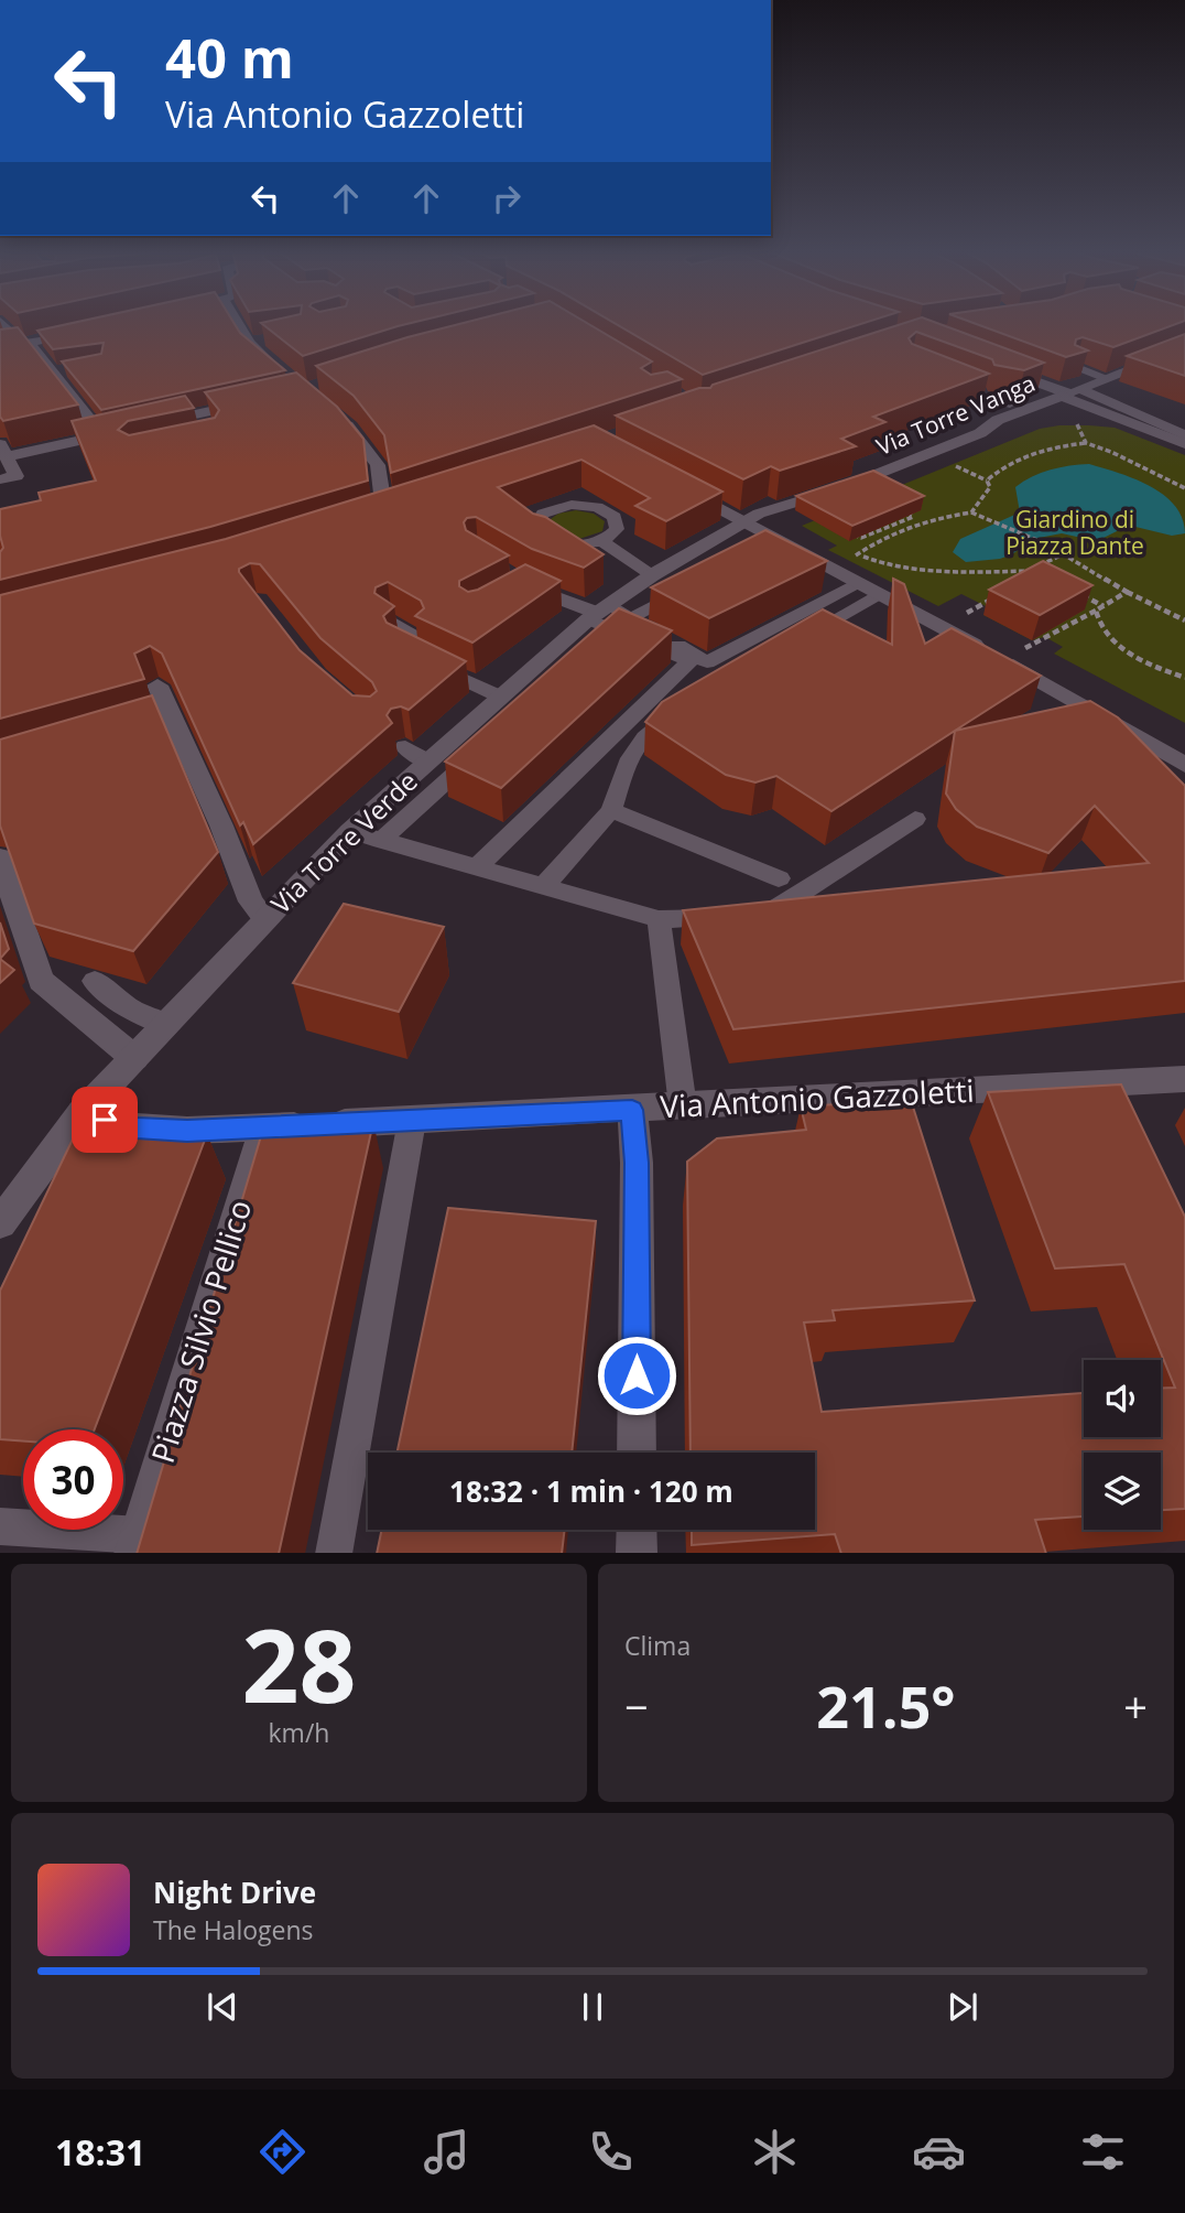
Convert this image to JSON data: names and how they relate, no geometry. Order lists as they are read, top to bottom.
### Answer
{
  "streets": {
    "street": [
      "Via Torre Vanga",
      "Via Torre Verde",
      "Via Antonio Gazzoletti",
      "Piazza Silvio Pellico"
    ]
  },
  "crossings": [
    ["Via Torre Vanga", "Via Torre Verde"],
    ["Via Torre Verde", "Via Antonio Gazzoletti"],
    ["Via Antonio Gazzoletti", "Piazza Silvio Pellico"]
  ],
  "parks": ["Giardino di Piazza Dante"],
  "page": {
    "turn": ["40 m", "Via Antonio Gazzoletti"],
    "limit": "30",
    "trip": "18:32 · 1 min · 120 m",
    "tile": [
      ["28", "km/h"],
      "Clima"
    ],
    "heat": ["−", "21.5°", "+"],
    "song": ["Night Drive", "The Halogens"],
    "tabs": "18:31"
  }
}
